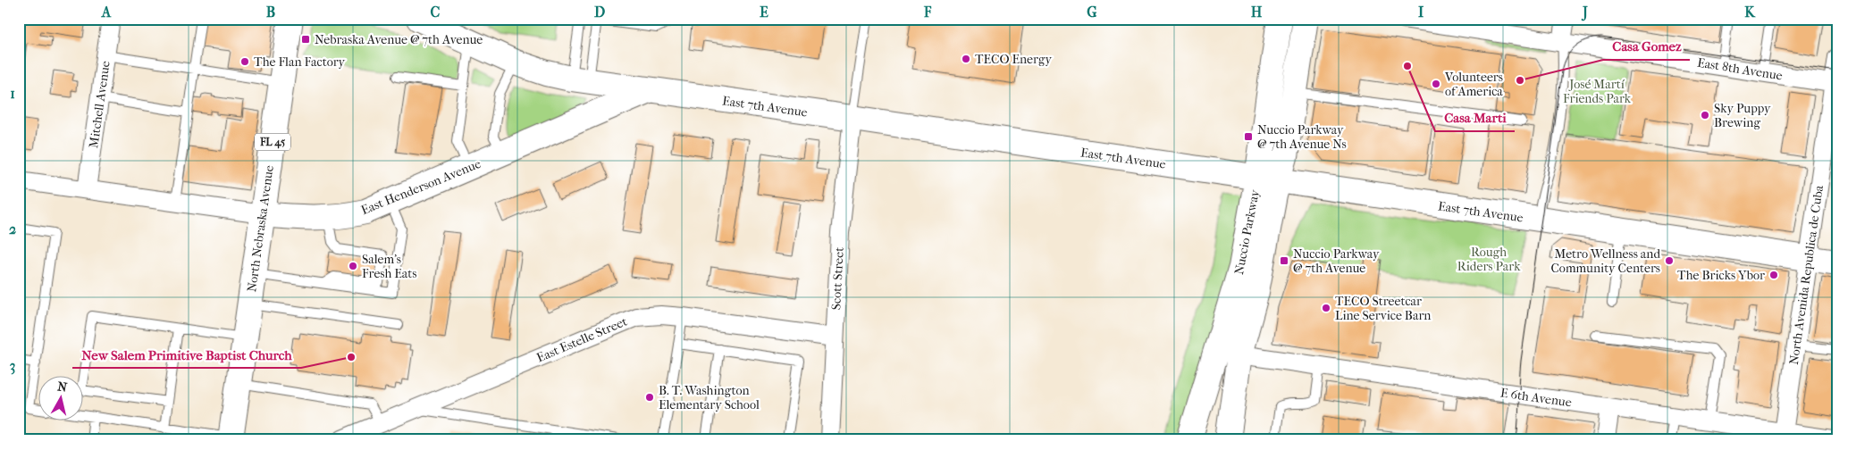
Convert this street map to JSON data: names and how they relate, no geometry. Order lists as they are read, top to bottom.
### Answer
{
  "streets": {
    "street": [
      "East 8th Avenue",
      "Mitchell Avenue",
      "East 7th Avenue",
      "FL 45",
      "East Henderson Avenue",
      "North Nebraska Avenue",
      "Nuccio Parkway",
      "North Avenida Republica de Cuba",
      "Scott Street",
      "East Estelle Street",
      "E 6th Avenue"
    ]
  },
  "crossings": [
    ["East 8th Avenue", "North Avenida Republica de Cuba"],
    ["Mitchell Avenue", "East Henderson Avenue"],
    ["East 7th Avenue", "East Henderson Avenue"],
    ["East 7th Avenue", "Nuccio Parkway"],
    ["East 7th Avenue", "North Avenida Republica de Cuba"],
    ["East 7th Avenue", "Scott Street"],
    ["East Henderson Avenue", "North Nebraska Avenue"],
    ["Nuccio Parkway", "E 6th Avenue"],
    ["North Avenida Republica de Cuba", "E 6th Avenue"],
    ["Scott Street", "East Estelle Street"]
  ],
  "parks": ["José Martí Friends Park", "Rough Riders Park"],
  "places": {
    "transit": ["Nebraska Avenue @ 7th Avenue", "Nuccio Parkway @ 7th Avenue Ns", "Nuccio Parkway @ 7th Avenue"],
    "other": [
      "TECO Energy",
      "The Flan Factory",
      "Casa Marti",
      "Casa Gomez",
      "Volunteers of America",
      "Sky Puppy Brewing",
      "Metro Wellness and Community Centers",
      "Salem's Fresh Eats",
      "The Bricks Ybor",
      "TECO Streetcar Line Service Barn",
      "New Salem Primitive Baptist Church",
      "B. T. Washington Elementary School"
    ]
  },
  "north": "top",
  "grid": {
    "columns": [
      "A",
      "B",
      "C",
      "D",
      "E",
      "F",
      "G",
      "H",
      "I",
      "J",
      "K"
    ],
    "rows": ["1", "2", "3"]
  }
}
